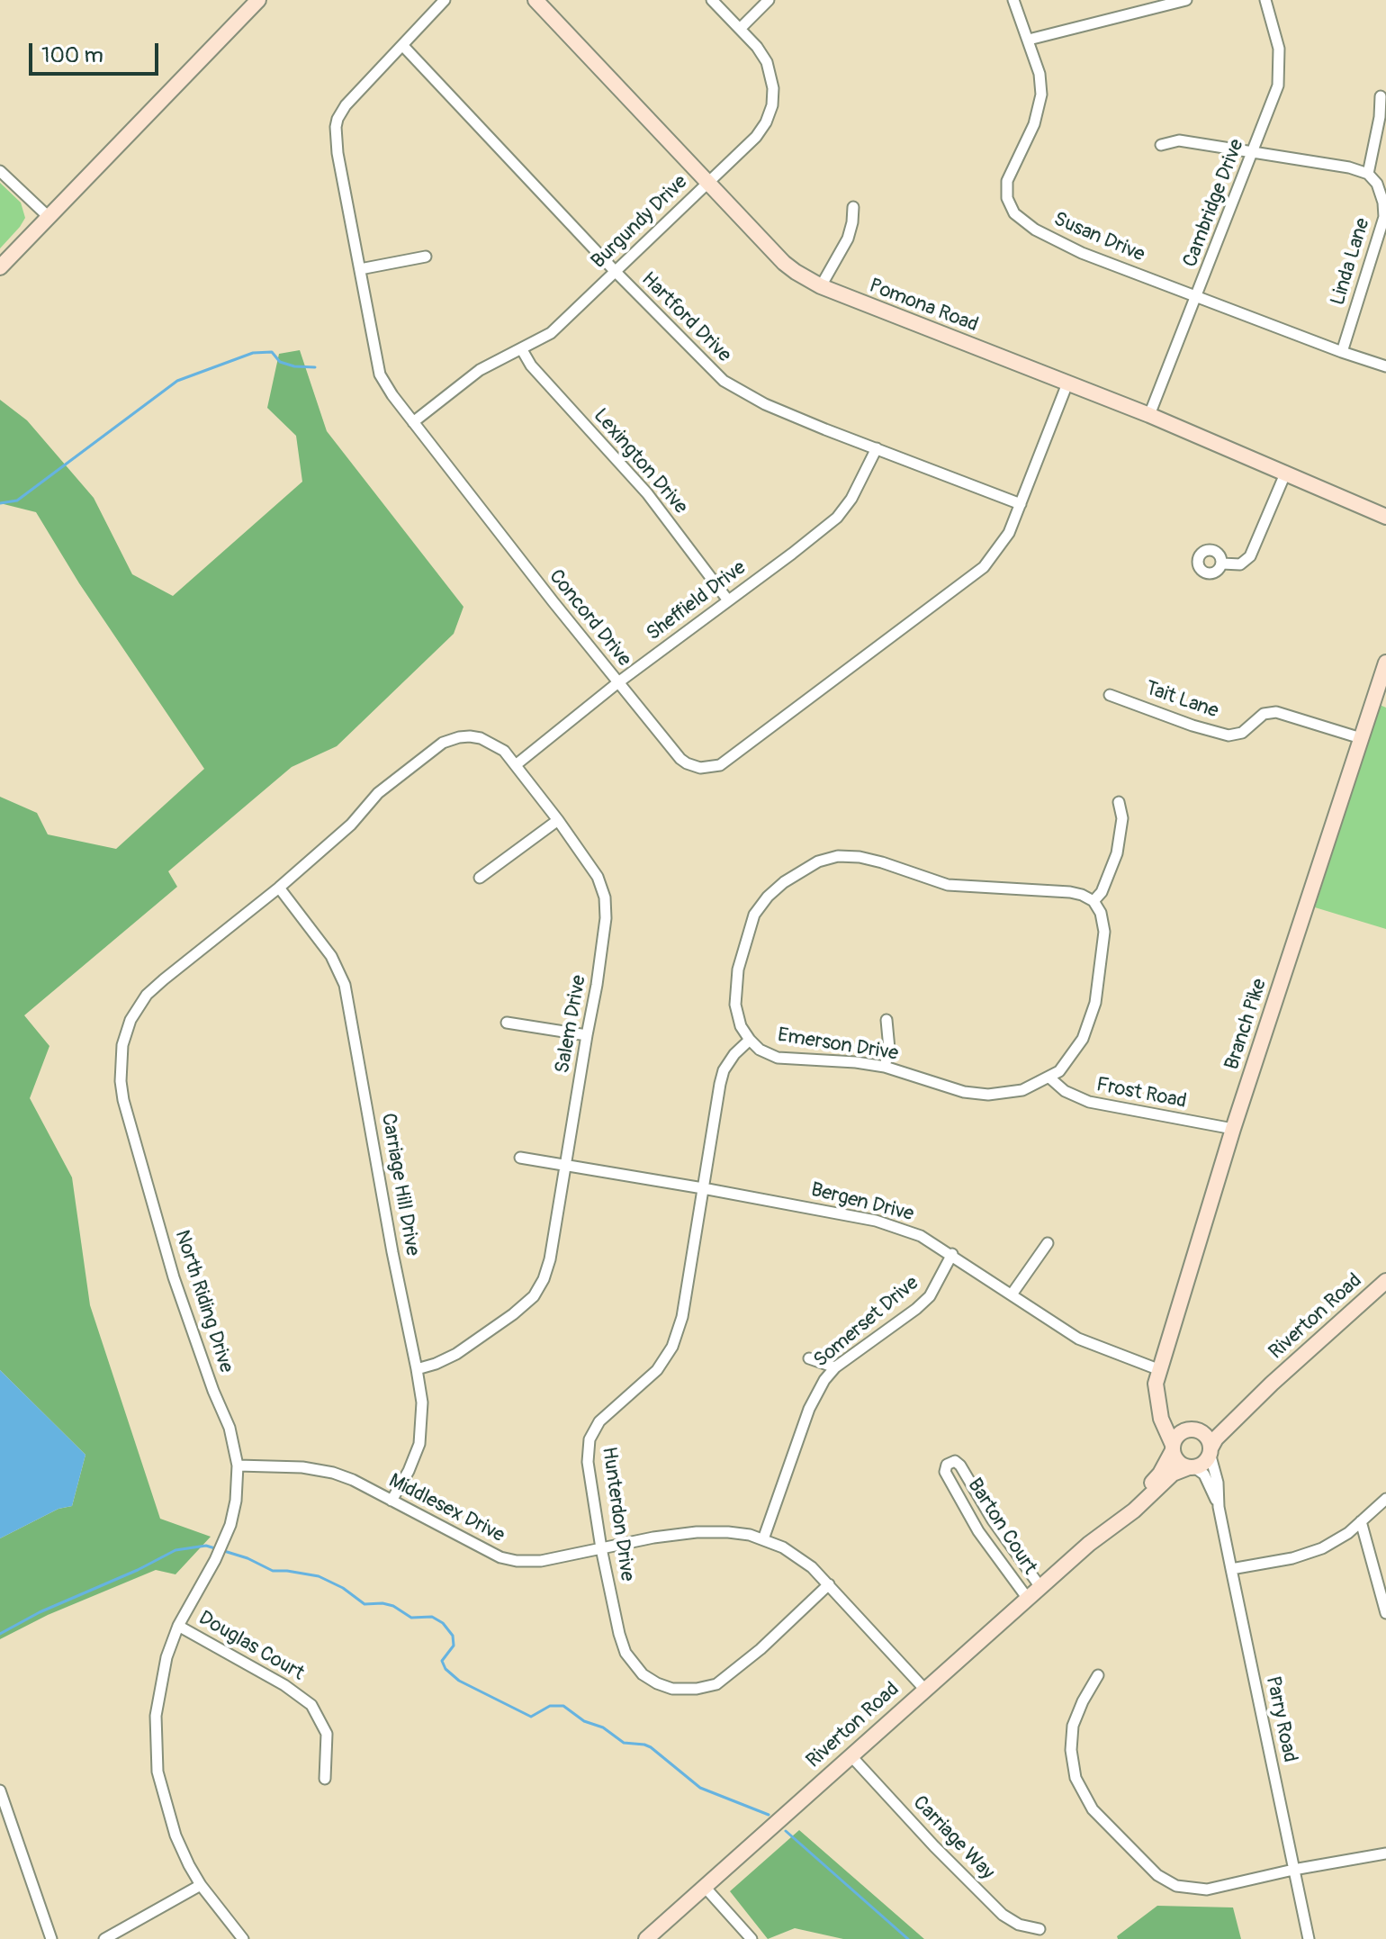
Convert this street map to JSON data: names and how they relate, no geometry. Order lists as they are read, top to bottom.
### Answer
{
  "streets": {
    "street": [
      "Cambridge Drive",
      "Burgundy Drive",
      "Susan Drive",
      "Linda Lane",
      "Pomona Road",
      "Hartford Drive",
      "Lexington Drive",
      "Sheffield Drive",
      "Concord Drive",
      "Tait Lane",
      "Salem Drive",
      "Branch Pike",
      "Emerson Drive",
      "Frost Road",
      "Carriage Hill Drive",
      "Bergen Drive",
      "North Riding Drive",
      "Riverton Road",
      "Somerset Drive",
      "Middlesex Drive",
      "Hunterdon Drive",
      "Barton Court",
      "Douglas Court",
      "Parry Road",
      "Carriage Way"
    ]
  },
  "crossings": [
    ["Cambridge Drive", "Susan Drive"],
    ["Cambridge Drive", "Pomona Road"],
    ["Burgundy Drive", "Pomona Road"],
    ["Burgundy Drive", "Hartford Drive"],
    ["Burgundy Drive", "Lexington Drive"],
    ["Burgundy Drive", "Concord Drive"],
    ["Susan Drive", "Linda Lane"],
    ["Pomona Road", "Concord Drive"],
    ["Hartford Drive", "Sheffield Drive"],
    ["Hartford Drive", "Concord Drive"],
    ["Lexington Drive", "Sheffield Drive"],
    ["Sheffield Drive", "Concord Drive"],
    ["Sheffield Drive", "Salem Drive"],
    ["Tait Lane", "Branch Pike"],
    ["Salem Drive", "Carriage Hill Drive"],
    ["Salem Drive", "Bergen Drive"],
    ["Salem Drive", "North Riding Drive"],
    ["Branch Pike", "Frost Road"],
    ["Branch Pike", "Bergen Drive"],
    ["Branch Pike", "Riverton Road"],
    ["Branch Pike", "Parry Road"],
    ["Emerson Drive", "Frost Road"],
    ["Emerson Drive", "Hunterdon Drive"],
    ["Carriage Hill Drive", "North Riding Drive"],
    ["Carriage Hill Drive", "Middlesex Drive"],
    ["Bergen Drive", "Somerset Drive"],
    ["Bergen Drive", "Hunterdon Drive"],
    ["North Riding Drive", "Middlesex Drive"],
    ["North Riding Drive", "Douglas Court"],
    ["Riverton Road", "Middlesex Drive"],
    ["Riverton Road", "Barton Court"],
    ["Riverton Road", "Parry Road"],
    ["Riverton Road", "Carriage Way"],
    ["Somerset Drive", "Middlesex Drive"],
    ["Middlesex Drive", "Hunterdon Drive"]
  ],
  "scale_bar": "100 m"
}
